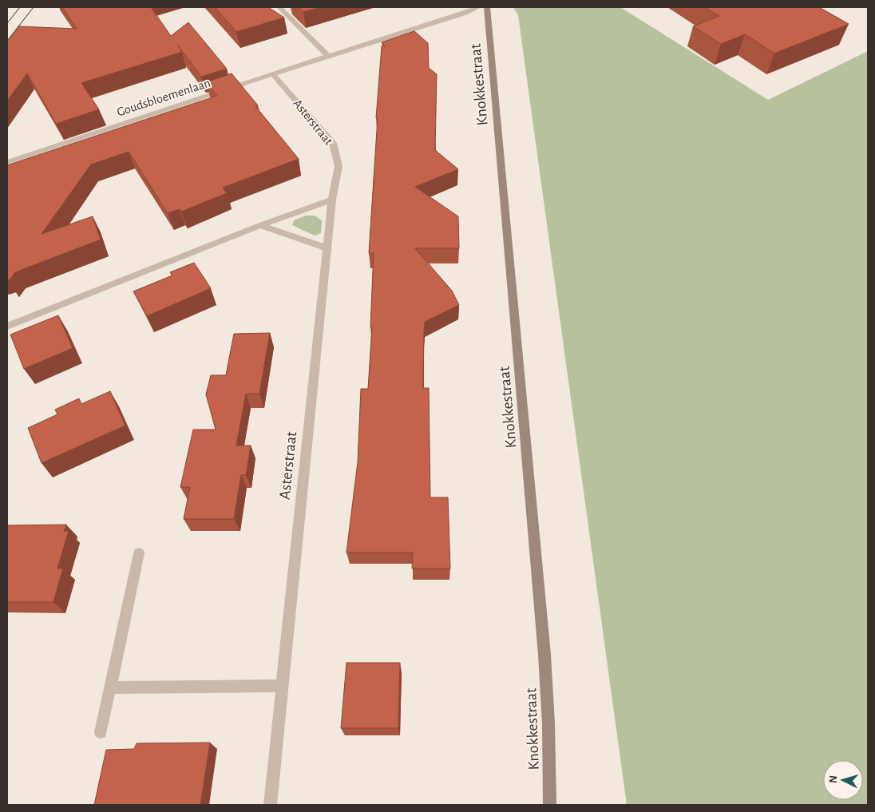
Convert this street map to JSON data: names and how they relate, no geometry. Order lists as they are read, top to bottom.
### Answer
{
  "streets": {
    "street": ["Knokkestraat", "Goudsbloemenlaan", "Asterstraat"]
  },
  "crossings": [
    ["Goudsbloemenlaan", "Asterstraat"]
  ],
  "north": "left"
}
